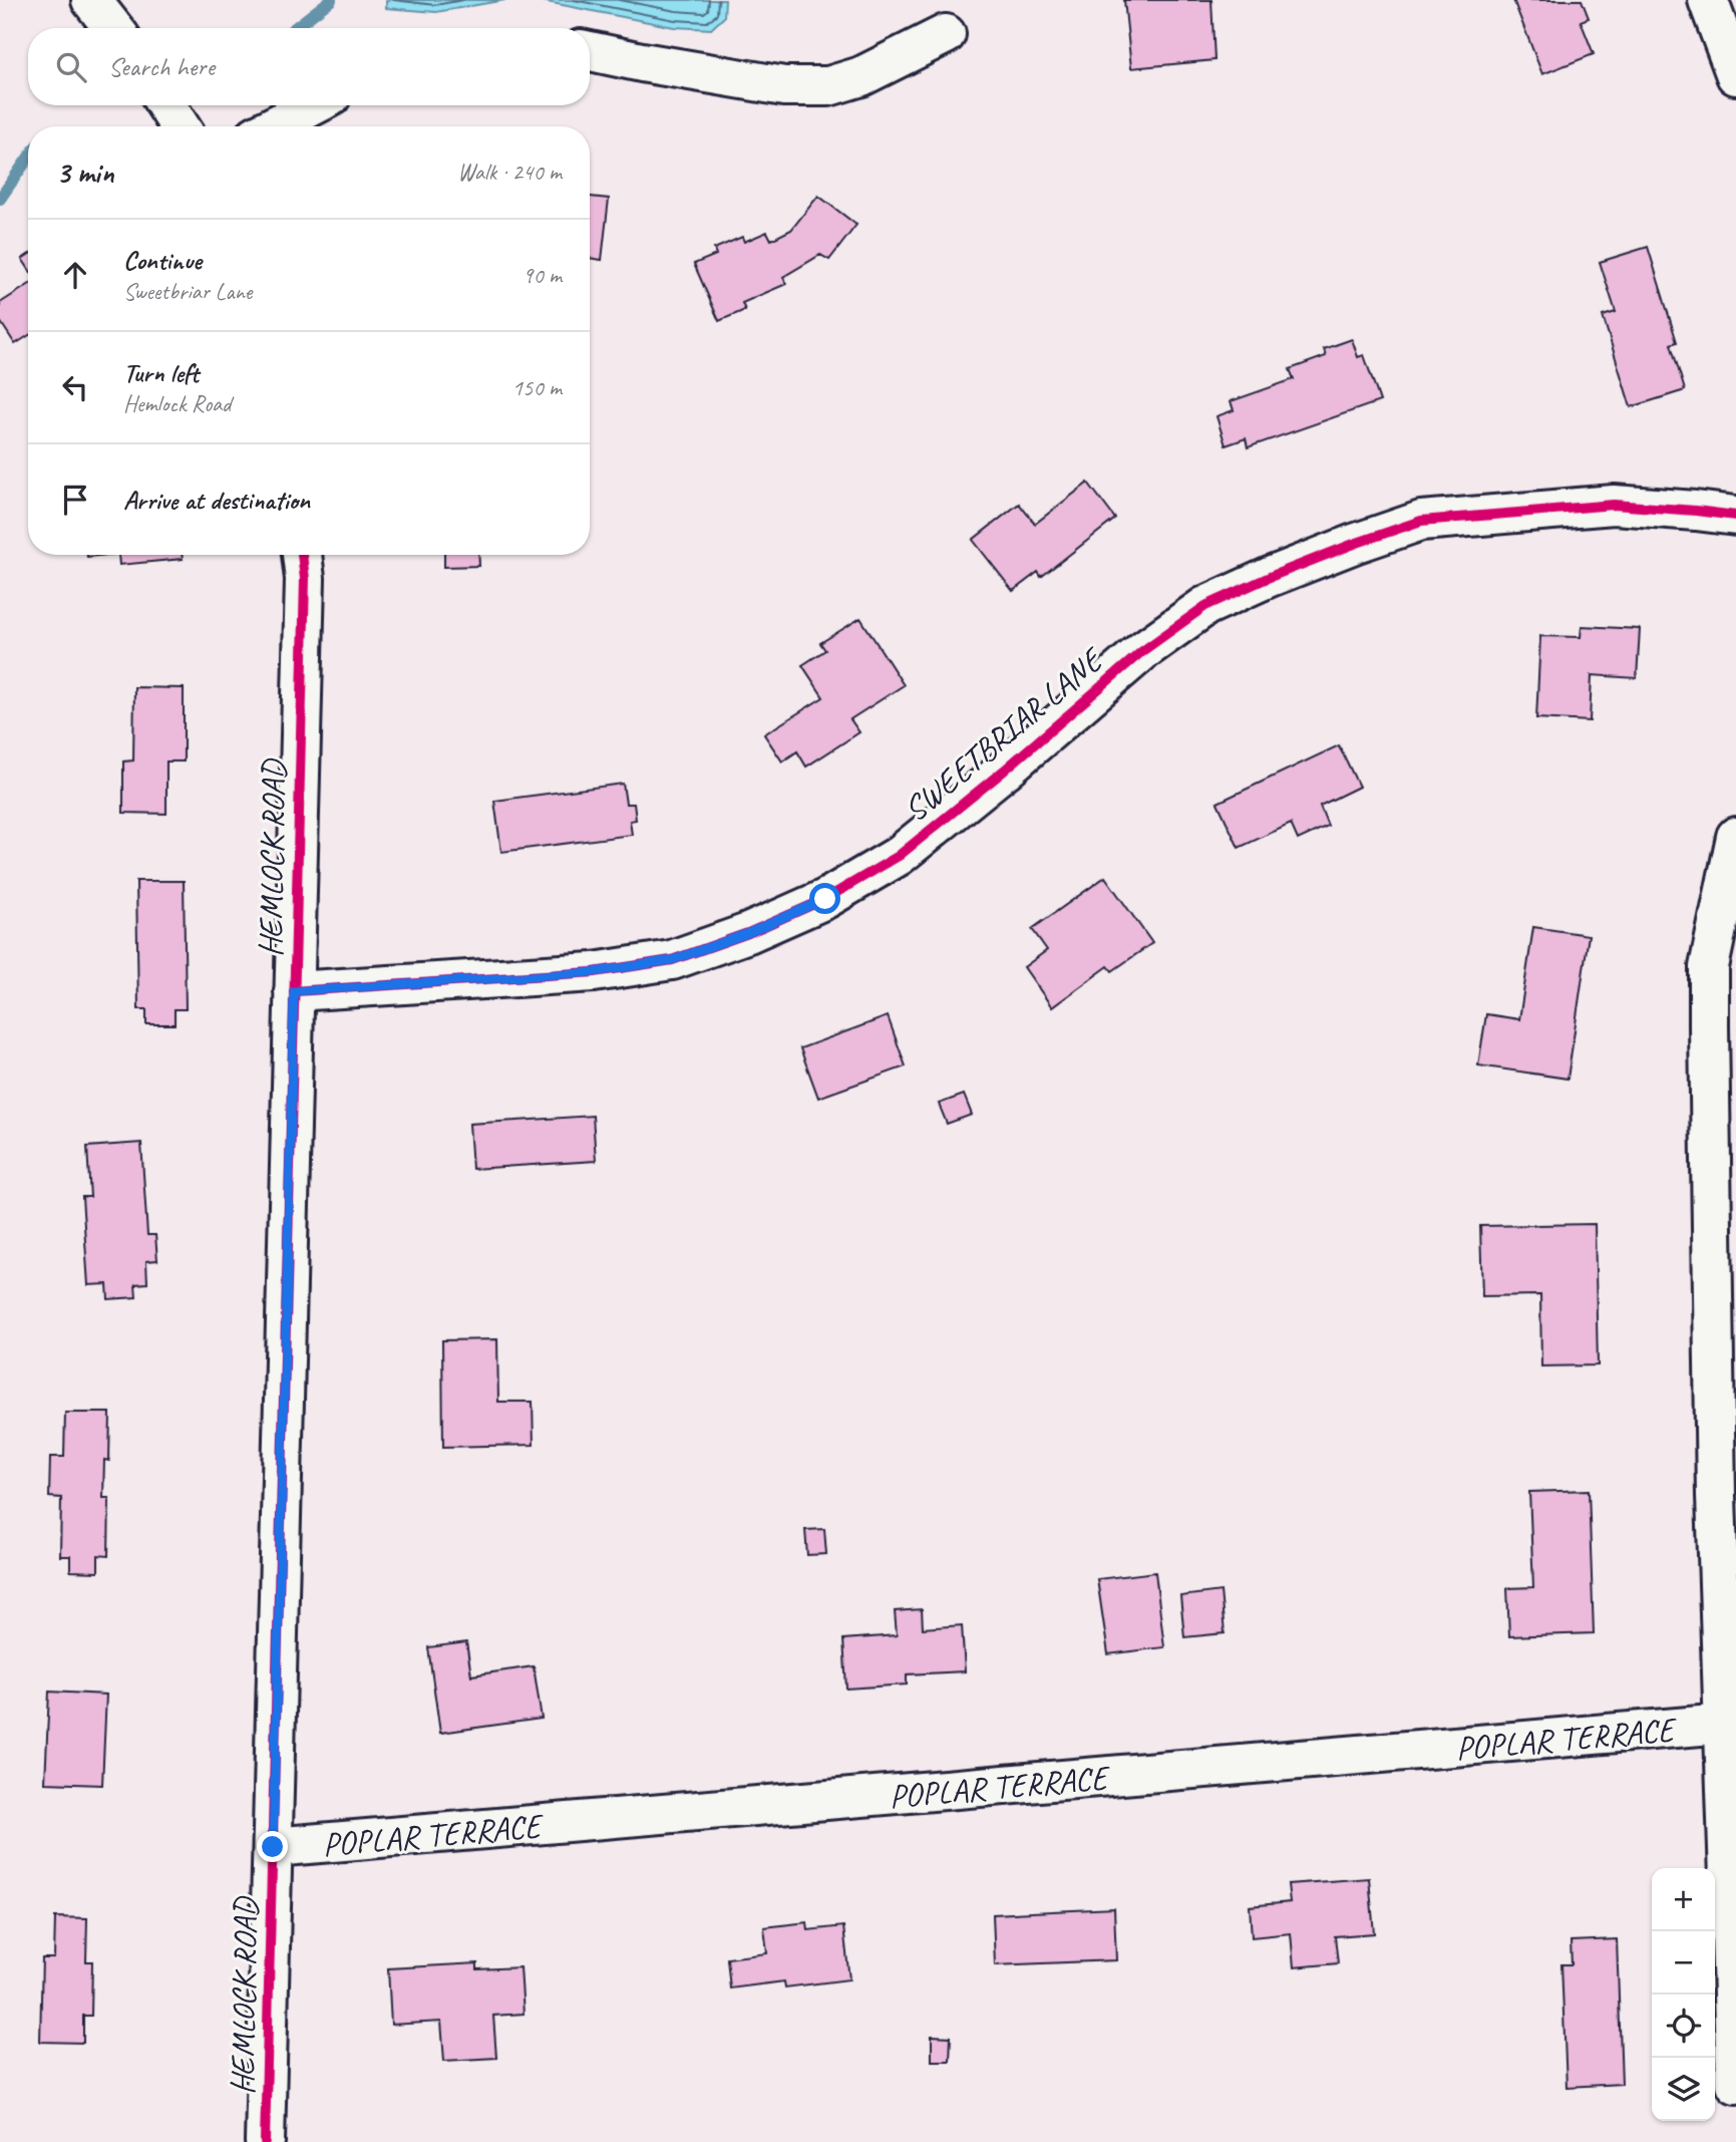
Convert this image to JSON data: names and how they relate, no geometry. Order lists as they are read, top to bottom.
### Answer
{
  "streets": {
    "street": ["SWEETBRIAR LANE", "HEMLOCK ROAD", "POPLAR TERRACE"]
  },
  "crossings": [
    ["SWEETBRIAR LANE", "HEMLOCK ROAD"],
    ["HEMLOCK ROAD", "POPLAR TERRACE"]
  ],
  "page": {
    "search": "Search here",
    "heading": ["3 min", "Walk · 240 m"],
    "list": [
      ["Continue", "Sweetbriar Lane", "90 m"],
      ["Turn left", "Hemlock Road", "150 m"],
      "Arrive at destination"
    ],
    "map_buttons": ["+", "−"]
  }
}
